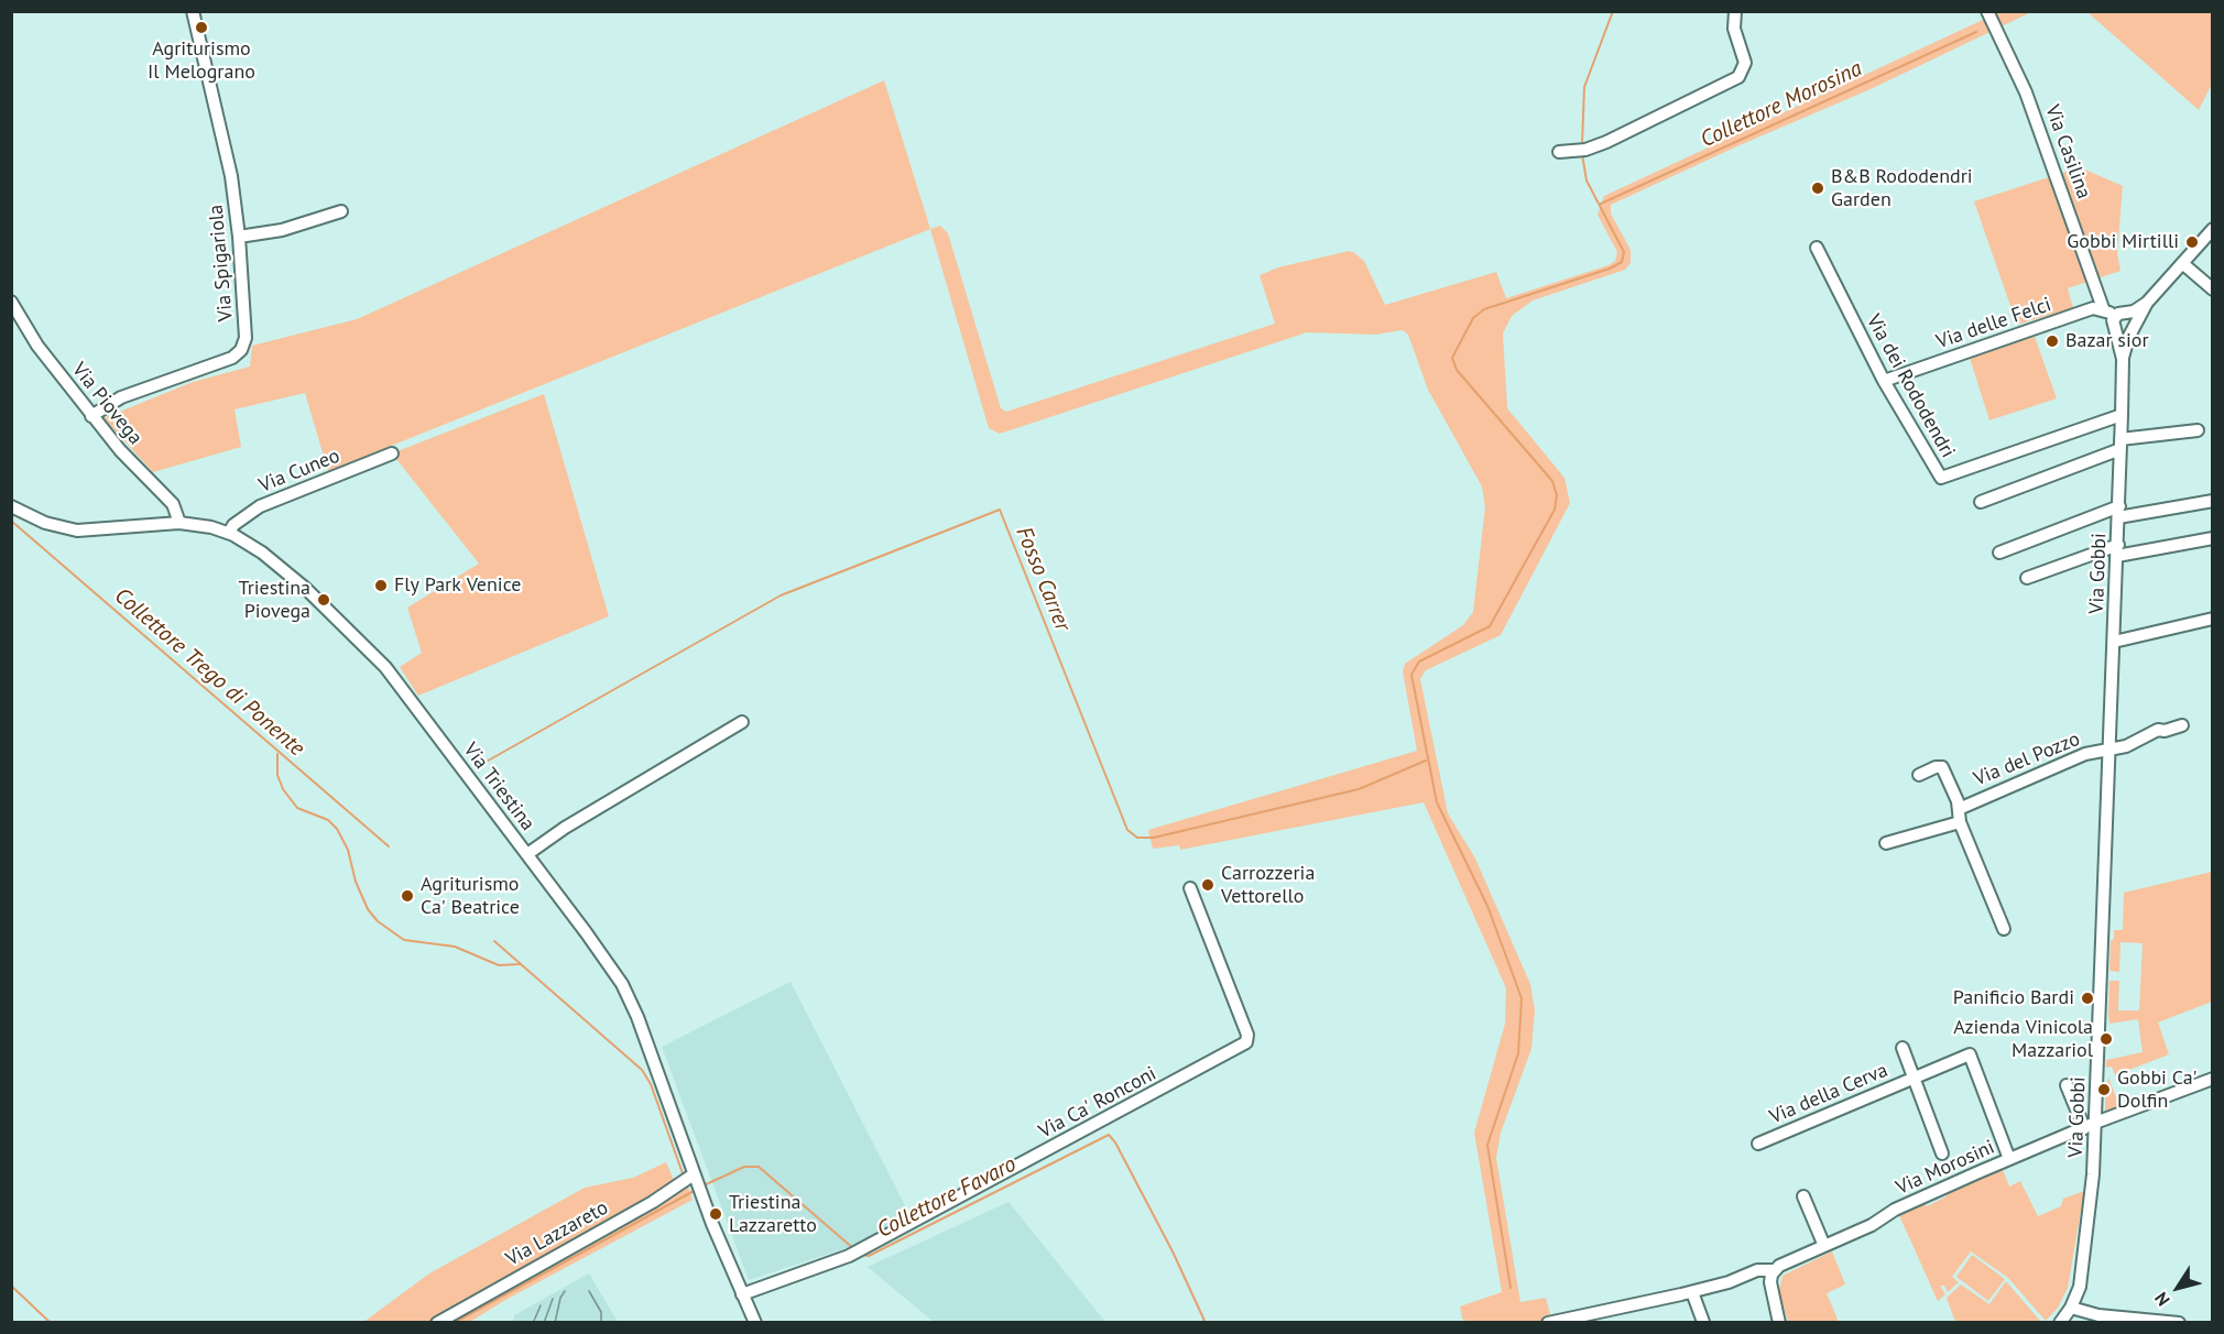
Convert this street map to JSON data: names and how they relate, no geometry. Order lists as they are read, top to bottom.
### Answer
{
  "streets": {
    "street": [
      "Via Casilina",
      "Via Spigariola",
      "Via delle Felci",
      "Via dei Rododendri",
      "Via Piovega",
      "Via Cuneo",
      "Via Gobbi",
      "Via del Pozzo",
      "Via Triestina",
      "Via della Cerva",
      "Via Ca' Ronconi",
      "Via Morosini",
      "Via Lazzareto"
    ]
  },
  "crossings": [
    ["Via Casilina", "Via delle Felci"],
    ["Via Spigariola", "Via Piovega"],
    ["Via delle Felci", "Via dei Rododendri"],
    ["Via dei Rododendri", "Via Gobbi"],
    ["Via Piovega", "Via Triestina"],
    ["Via Cuneo", "Via Triestina"],
    ["Via Gobbi", "Via del Pozzo"],
    ["Via Gobbi", "Via Morosini"],
    ["Via Triestina", "Via Ca' Ronconi"],
    ["Via Triestina", "Via Lazzareto"],
    ["Via della Cerva", "Via Morosini"]
  ],
  "water": [
    "Collettore Morosina",
    "Fosso Carrer",
    "Collettore Trego di Ponente",
    "Collettore Favaro"
  ],
  "places": [
    "Agriturismo Il Melograno",
    "B&B Rododendri Garden",
    "Gobbi Mirtilli",
    "Bazar sior",
    "Fly Park Venice",
    "Triestina Piovega",
    "Carrozzeria Vettorello",
    "Agriturismo Ca' Beatrice",
    "Panificio Bardi",
    "Azienda Vinicola Mazzariol",
    "Gobbi Ca' Dolfin",
    "Triestina Lazzaretto"
  ],
  "north": "bottom left"
}
